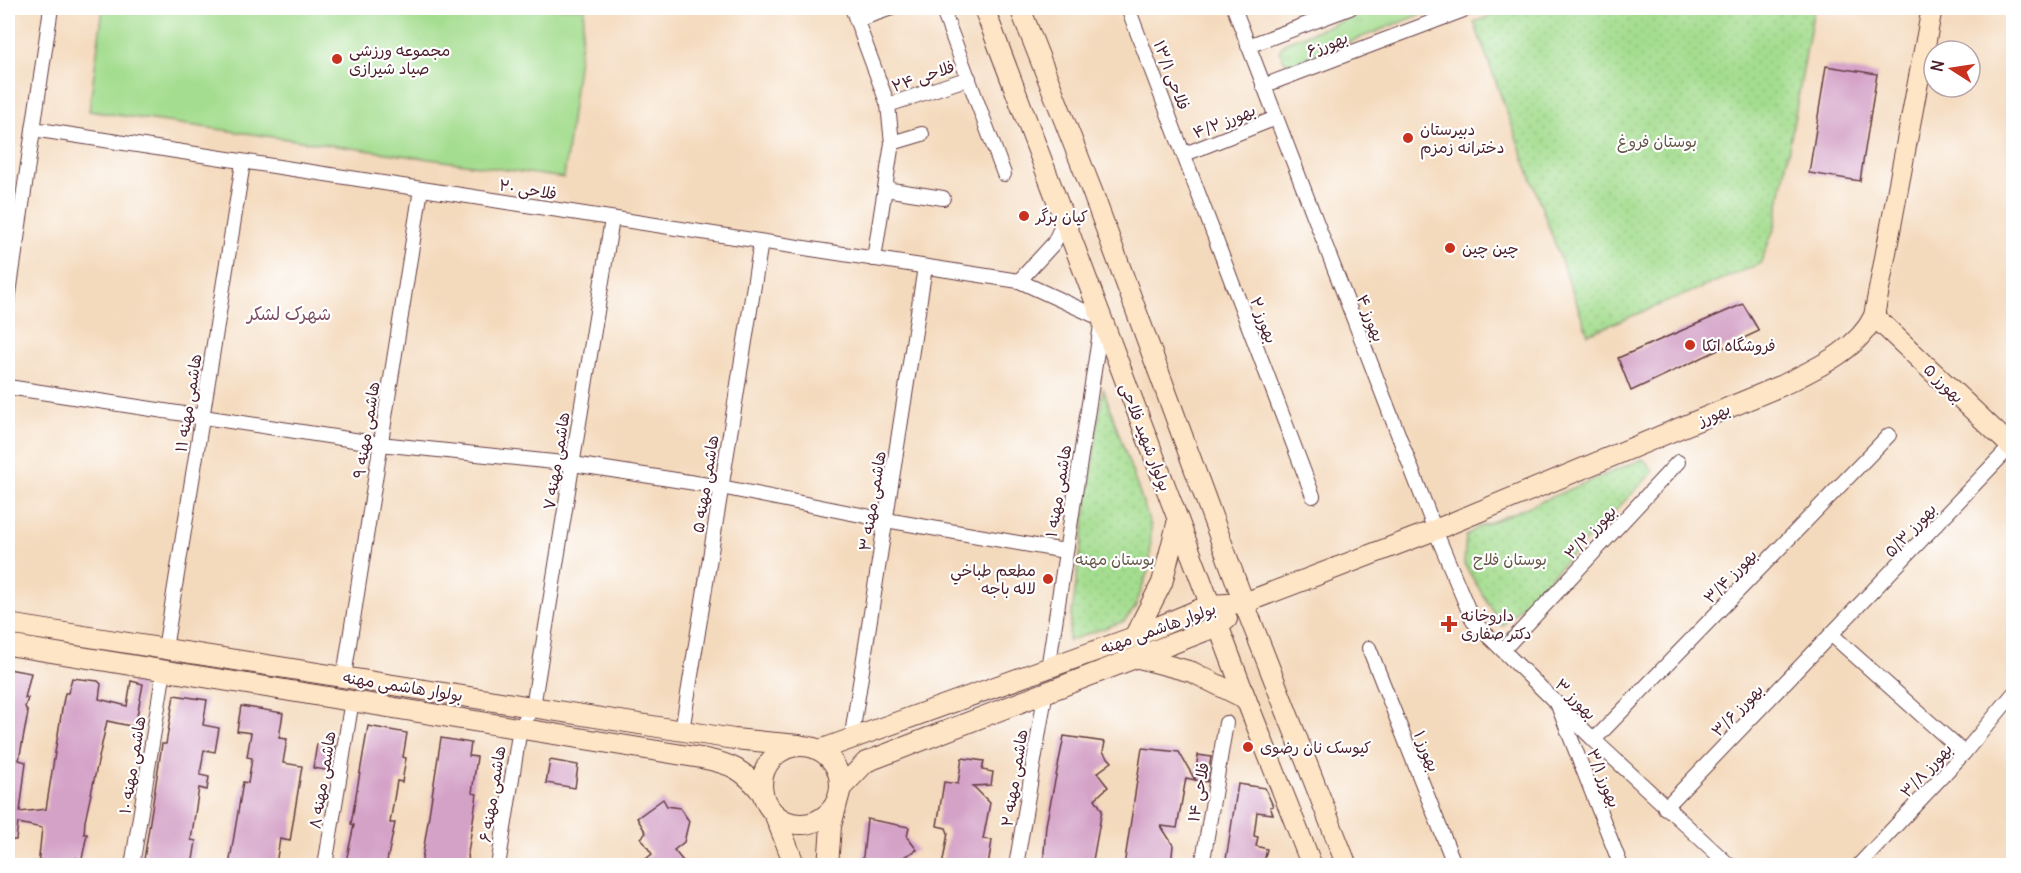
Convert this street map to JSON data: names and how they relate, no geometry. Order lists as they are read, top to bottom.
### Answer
{
  "streets": {
    "street": [
      "بهورز۶",
      "فلاحی ۱۳/۱",
      "فلاحی ۲۴",
      "بهورز ۴/۲",
      "فلاحی ۲۰",
      "بهورز ۴",
      "بهورز ۲",
      "بهورز ۵",
      "هاشمی مهنه ۱۱",
      "بهورز",
      "هاشمی مهنه ۹",
      "بولوار شهید فلاحی",
      "هاشمی مهنه ۷",
      "هاشمی مهنه ۵",
      "هاشمی مهنه ۱",
      "هاشمی مهنه ۳",
      "بهورز ۵/۳",
      "بهورز ۳/۲",
      "بهورز ۳/۴",
      "بولوار هاشمی مهنه",
      "بهورز ۳",
      "بهورز ۳/۶",
      "بهورز ۱",
      "هاشمی مهنه ۱۰",
      "بهورز ۳/۸",
      "هاشمی مهنه ۲",
      "بهورز ۳/۱",
      "هاشمی مهنه ۸",
      "فلاحی ۱۴",
      "هاشمی مهنه ۶"
    ]
  },
  "crossings": [
    ["بهورز۶", "بهورز ۴"],
    ["فلاحی ۱۳/۱", "بهورز ۴/۲"],
    ["فلاحی ۱۳/۱", "بهورز ۲"],
    ["بهورز ۴/۲", "بهورز ۴"],
    ["بهورز ۴/۲", "بهورز ۲"],
    ["فلاحی ۲۰", "هاشمی مهنه ۱۱"],
    ["فلاحی ۲۰", "هاشمی مهنه ۹"],
    ["فلاحی ۲۰", "بولوار شهید فلاحی"],
    ["فلاحی ۲۰", "هاشمی مهنه ۷"],
    ["فلاحی ۲۰", "هاشمی مهنه ۵"],
    ["فلاحی ۲۰", "هاشمی مهنه ۱"],
    ["فلاحی ۲۰", "هاشمی مهنه ۳"],
    ["بهورز ۴", "بهورز"],
    ["بهورز ۴", "بهورز ۳"],
    ["بهورز ۵", "بهورز"],
    ["بهورز ۵", "بهورز ۵/۳"],
    ["هاشمی مهنه ۱۱", "بولوار هاشمی مهنه"],
    ["بهورز", "بولوار شهید فلاحی"],
    ["بهورز", "بولوار هاشمی مهنه"],
    ["بهورز", "بهورز ۳"],
    ["هاشمی مهنه ۹", "بولوار هاشمی مهنه"],
    ["بولوار شهید فلاحی", "هاشمی مهنه ۱"],
    ["بولوار شهید فلاحی", "بولوار هاشمی مهنه"],
    ["هاشمی مهنه ۷", "بولوار هاشمی مهنه"],
    ["هاشمی مهنه ۵", "بولوار هاشمی مهنه"],
    ["هاشمی مهنه ۱", "بولوار هاشمی مهنه"],
    ["هاشمی مهنه ۳", "بولوار هاشمی مهنه"],
    ["بهورز ۵/۳", "بهورز ۳/۶"],
    ["بهورز ۳/۲", "بهورز ۳"],
    ["بهورز ۳/۴", "بهورز ۳"],
    ["بولوار هاشمی مهنه", "هاشمی مهنه ۱۰"],
    ["بولوار هاشمی مهنه", "هاشمی مهنه ۲"],
    ["بولوار هاشمی مهنه", "هاشمی مهنه ۸"],
    ["بولوار هاشمی مهنه", "هاشمی مهنه ۶"],
    ["بهورز ۳", "بهورز ۳/۶"],
    ["بهورز ۳", "بهورز ۳/۱"]
  ],
  "districts": ["شهرک لشکر"],
  "parks": ["بوستان فروغ", "بوستان مهنه", "بوستان فلاح"],
  "places": {
    "other": [
      "مجموعه ورزشی صیاد شیرازی",
      "دبیرستان دخترانه زمزم",
      "کیان برگر",
      "چین چین",
      "فروشگاه اتکا",
      "مطعم طباخي لاله باجه",
      "کیوسک نان رضوی"
    ],
    "health": ["داروخانه دکتر صفاری"]
  },
  "north": "left"
}
